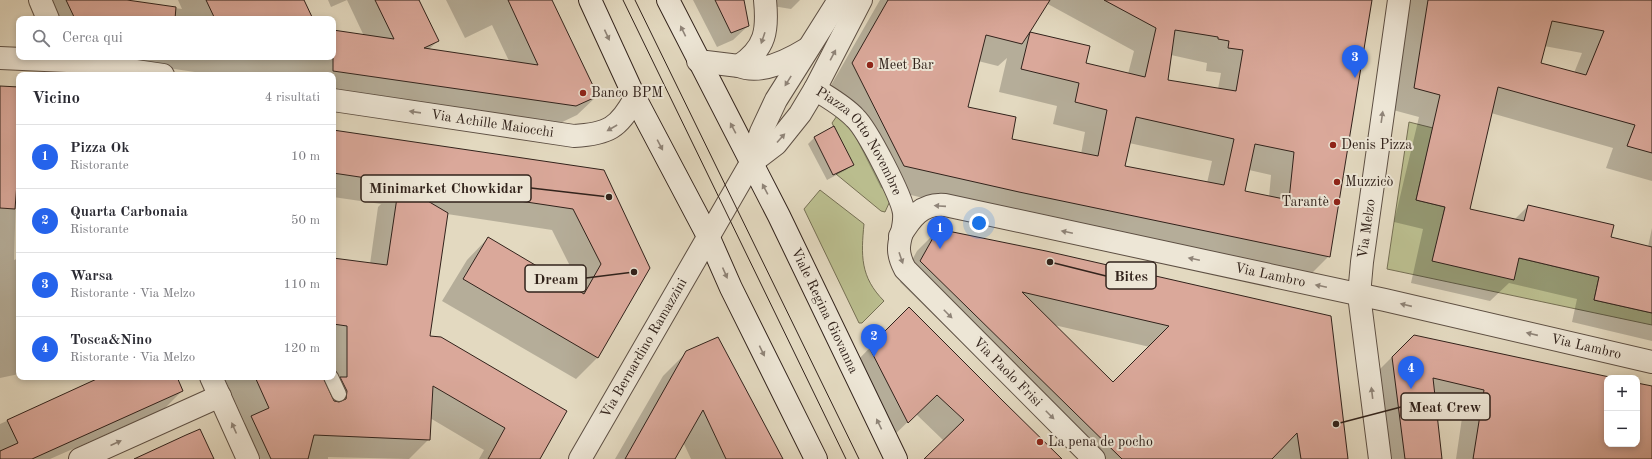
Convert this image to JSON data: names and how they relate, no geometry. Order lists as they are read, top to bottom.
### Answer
{
  "streets": {
    "street": [
      "Via Achille Maiocchi",
      "Piazza Otto Novembre",
      "Via Melzo",
      "Via Lambro",
      "Viale Regina Giovanna",
      "Via Bernardino Ramazzini",
      "Via Paolo Frisi"
    ]
  },
  "crossings": [
    ["Piazza Otto Novembre", "Via Lambro"],
    ["Piazza Otto Novembre", "Viale Regina Giovanna"],
    ["Piazza Otto Novembre", "Via Bernardino Ramazzini"],
    ["Piazza Otto Novembre", "Via Paolo Frisi"],
    ["Via Melzo", "Via Lambro"]
  ],
  "one_way": [
    "Via Achille Maiocchi",
    "Via Melzo",
    "Via Lambro",
    "Via Paolo Frisi"
  ],
  "places": [
    "Meet Bar",
    "Banco BPM",
    "Denis Pizza",
    "Muzzicò",
    "Minimarket Chowkidar",
    "Tarantè",
    "Bites",
    "Dream",
    "Meat Crew",
    "La pena de pocho"
  ],
  "page": {
    "search": "Cerca qui",
    "pins": [
      "3",
      "1",
      "2",
      "4"
    ],
    "heading": ["Vicino", "4 risultati"],
    "list": [
      {
        "mark": "1",
        "name": "Pizza Ok",
        "note": "Ristorante",
        "value": "10 m"
      },
      {
        "mark": "2",
        "name": "Quarta Carbonaia",
        "note": "Ristorante",
        "value": "50 m"
      },
      {
        "mark": "3",
        "name": "Warsa",
        "note": "Ristorante · Via Melzo",
        "value": "110 m"
      },
      {
        "mark": "4",
        "name": "Tosca&Nino",
        "note": "Ristorante · Via Melzo",
        "value": "120 m"
      }
    ],
    "map_buttons": ["+", "−"]
  }
}
